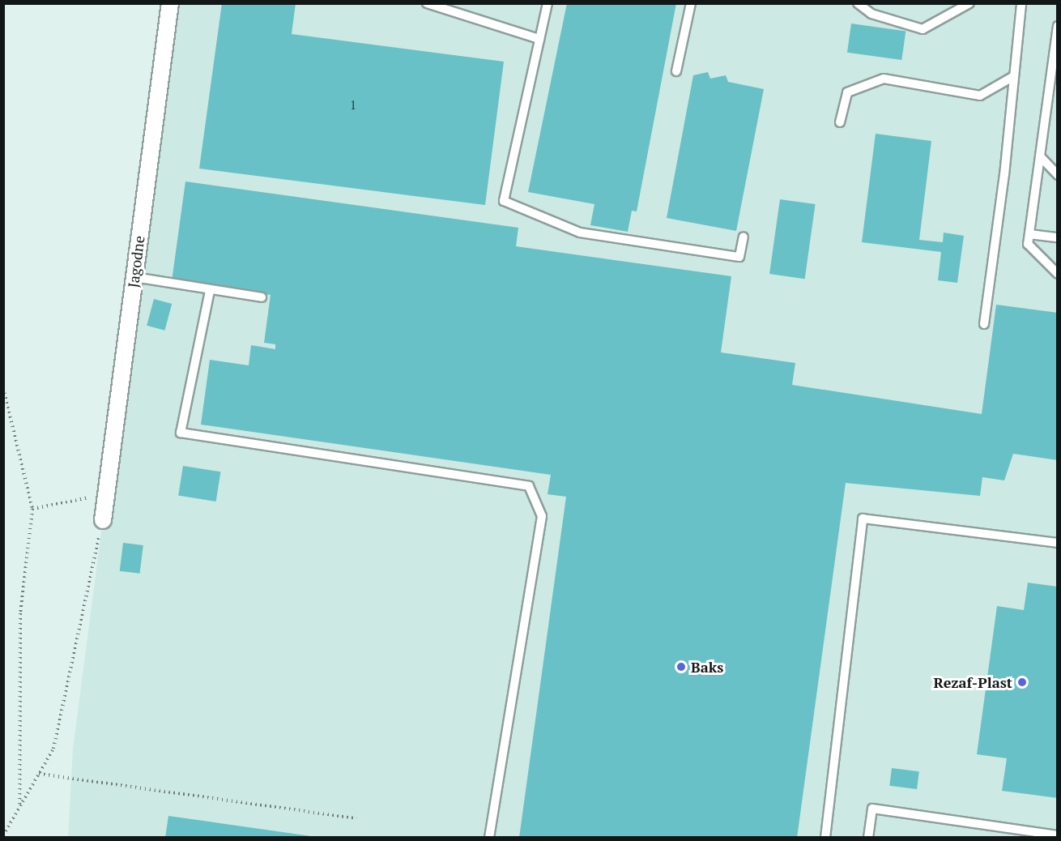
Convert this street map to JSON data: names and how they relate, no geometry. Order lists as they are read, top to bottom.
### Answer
{
  "streets": {
    "street": ["Jagodne"]
  },
  "places": ["Baks", "Rezaf-Plast"],
  "house_numbers": ["1"]
}
